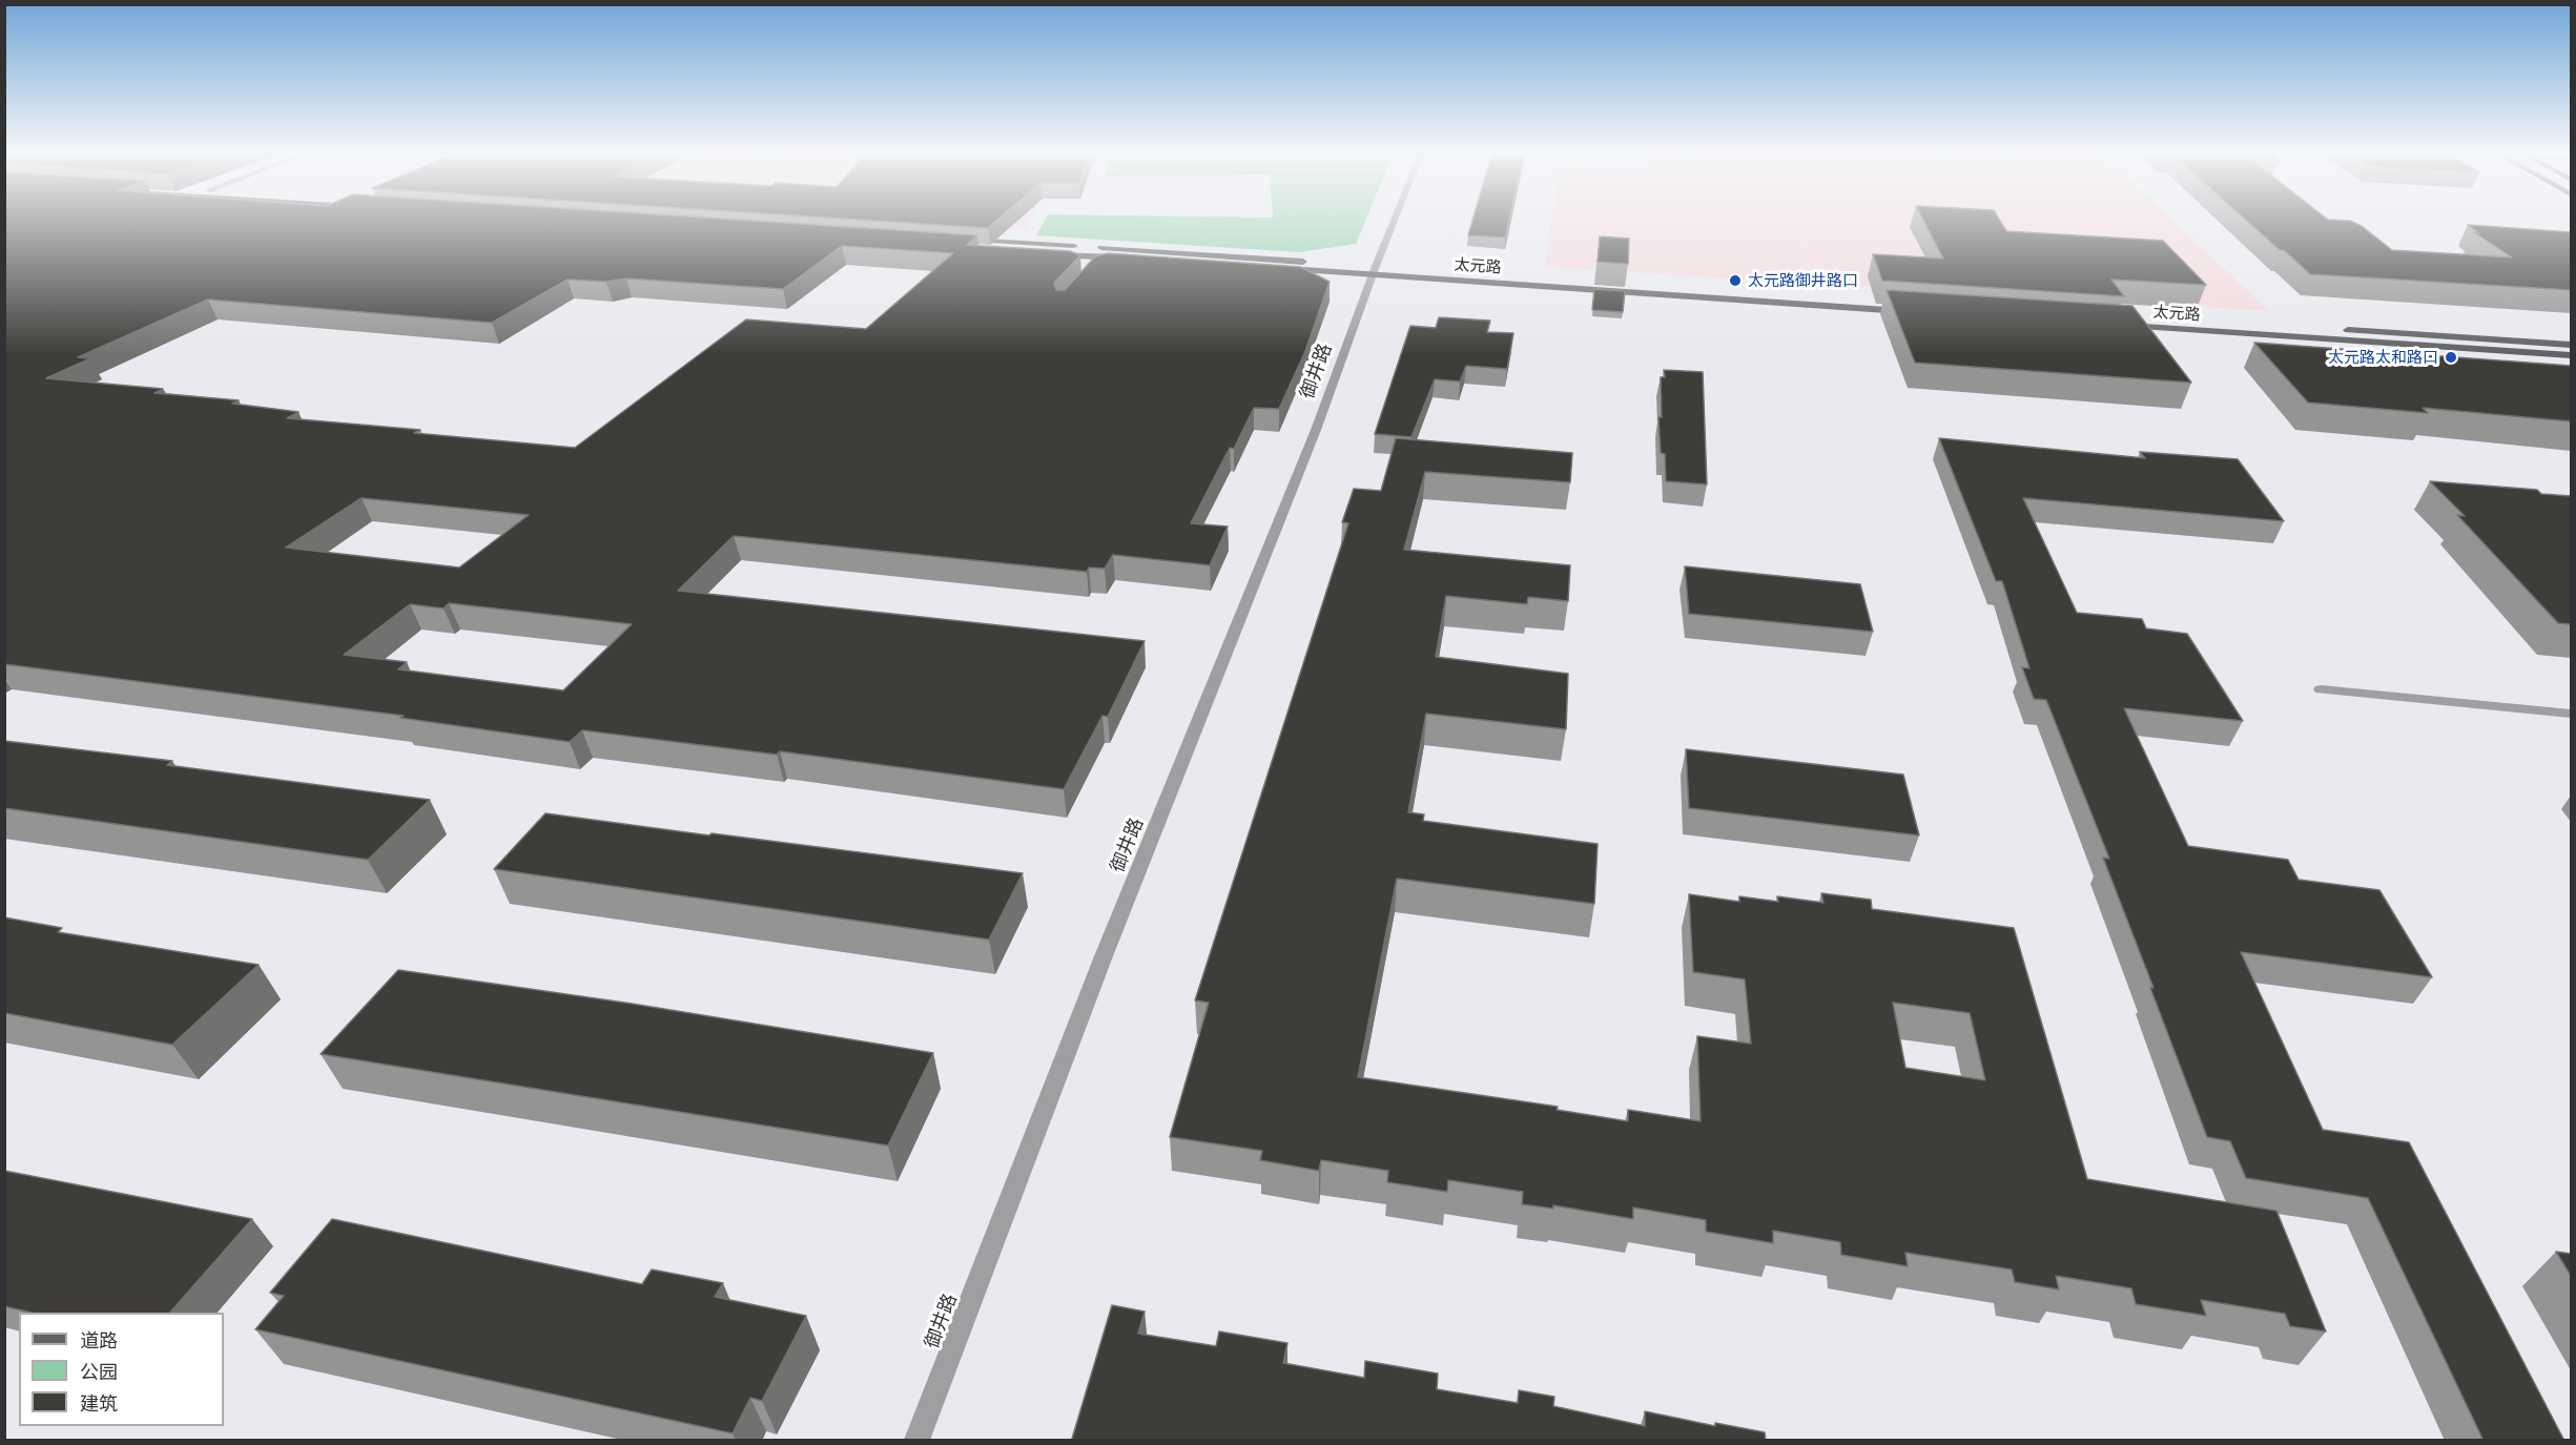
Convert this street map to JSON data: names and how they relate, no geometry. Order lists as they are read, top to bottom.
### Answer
{
  "streets": {
    "main road": ["太元路"],
    "street": ["御井路"]
  },
  "crossings": [
    ["太元路", "御井路"]
  ],
  "places": ["太元路御井路口", "太元路太和路口"],
  "legend": ["道路", "公园", "建筑"]
}
